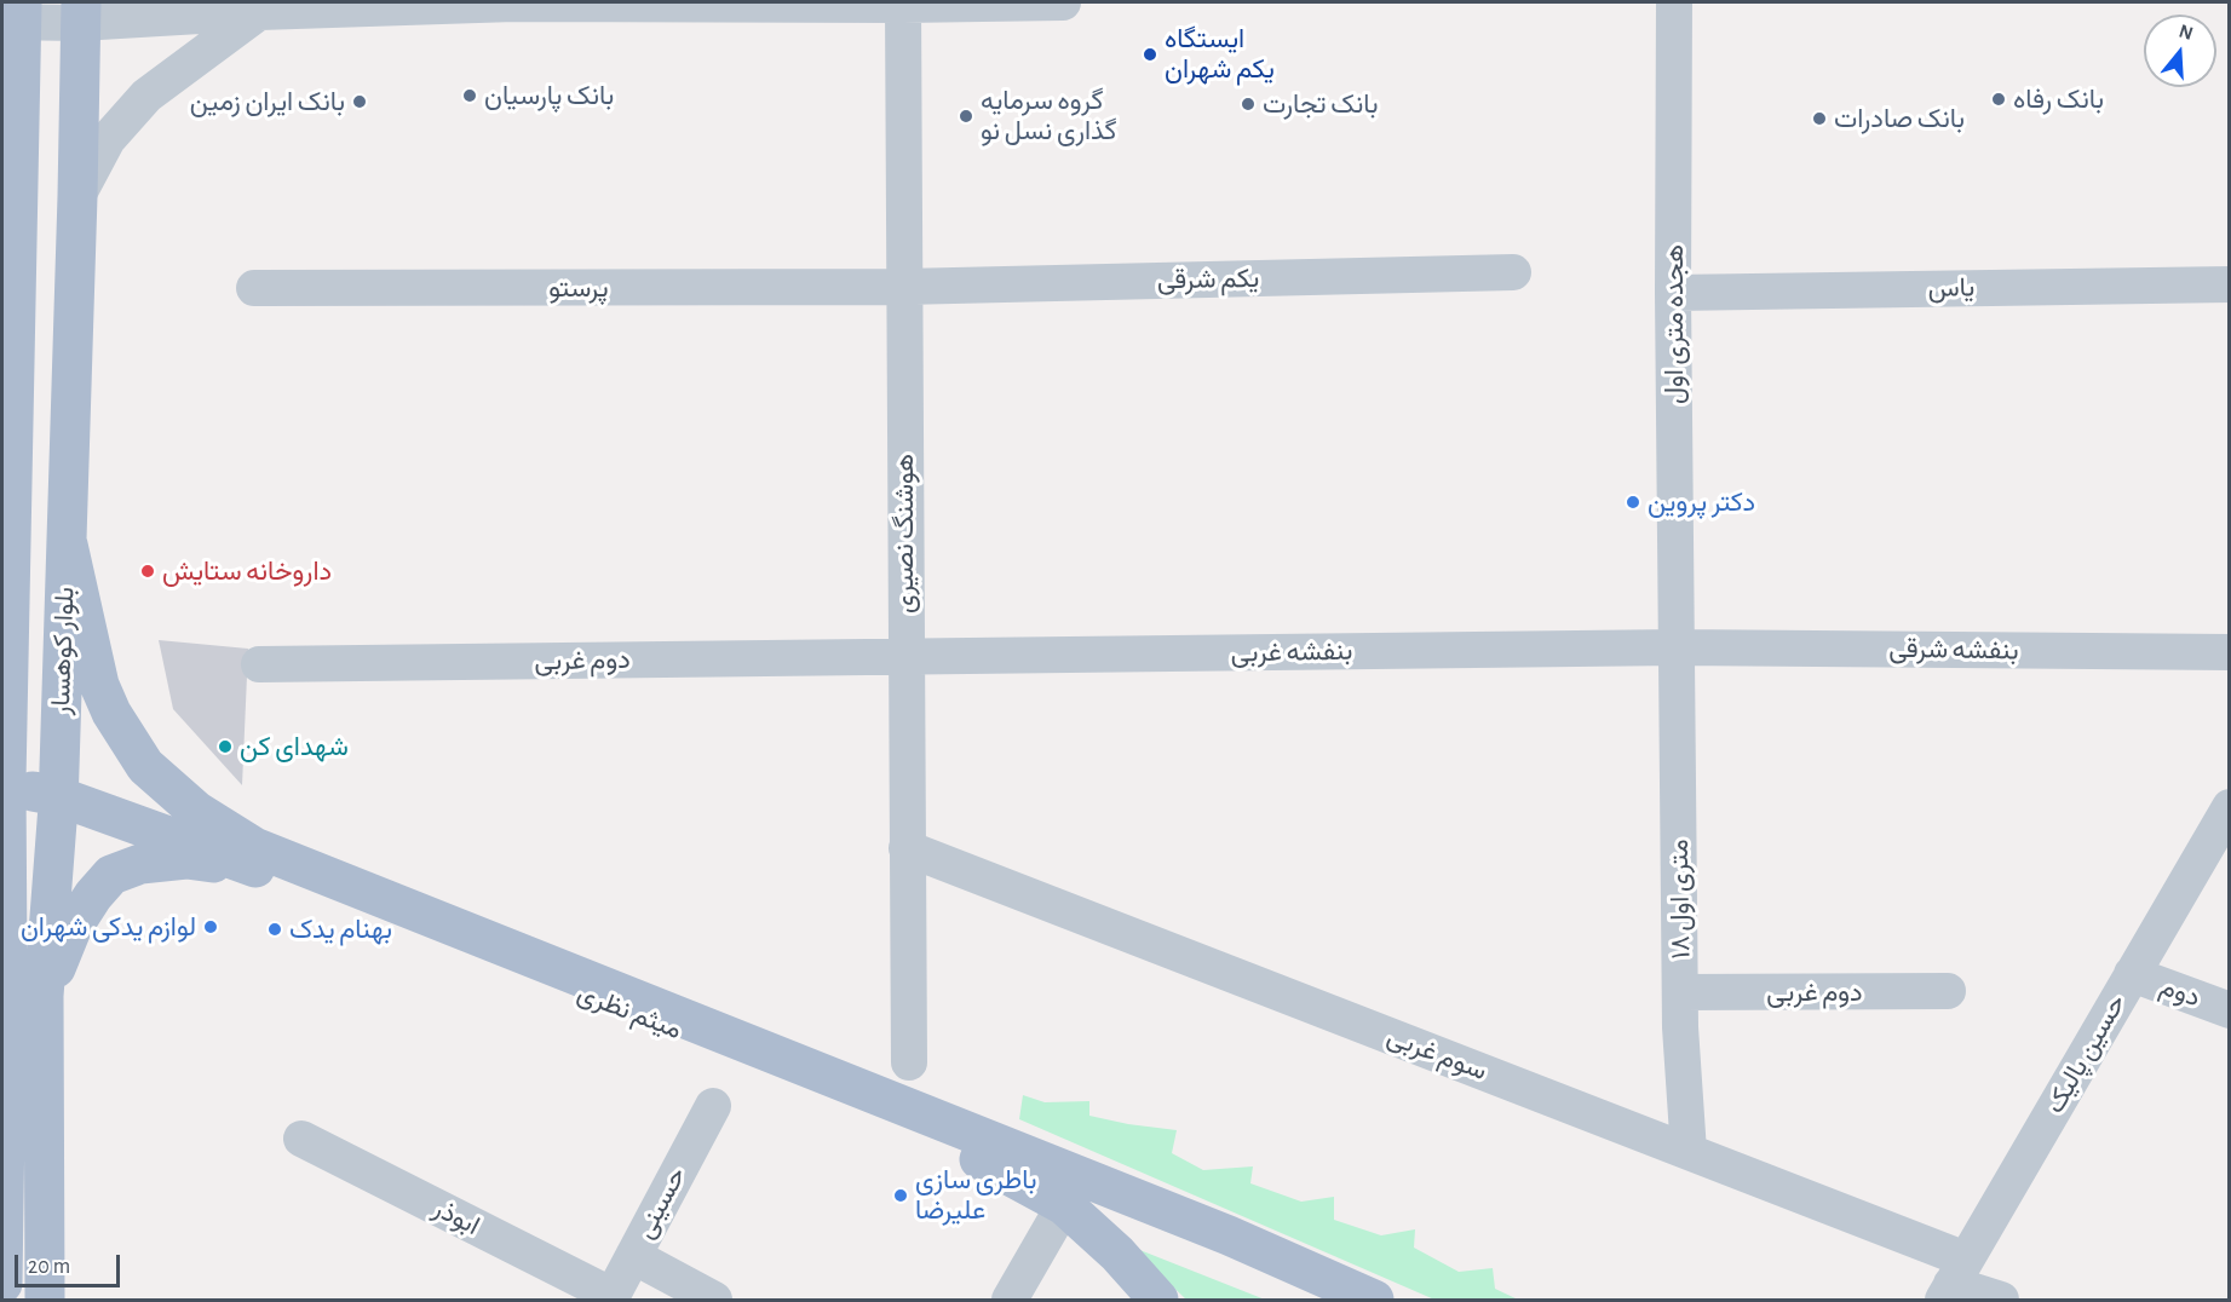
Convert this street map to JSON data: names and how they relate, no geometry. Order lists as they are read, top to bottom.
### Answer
{
  "streets": {
    "main road": ["بلوار کوهسار", "میثم نظری"],
    "street": [
      "یکم شرقی",
      "پرستو",
      "یاس",
      "هجده متری اول",
      "هوشنگ نصیری",
      "بنفشه شرقی",
      "بنفشه غربی",
      "دوم غربی",
      "۱۸ متری اول",
      "دوم",
      "سوم غربی",
      "حسین پالیک",
      "حسینی",
      "ابوذر"
    ]
  },
  "crossings": [
    ["یکم شرقی", "پرستو"],
    ["یکم شرقی", "هوشنگ نصیری"],
    ["پرستو", "هوشنگ نصیری"],
    ["یاس", "هجده متری اول"],
    ["هجده متری اول", "بنفشه شرقی"],
    ["هجده متری اول", "بنفشه غربی"],
    ["هجده متری اول", "۱۸ متری اول"],
    ["هوشنگ نصیری", "بنفشه غربی"],
    ["هوشنگ نصیری", "دوم غربی"],
    ["هوشنگ نصیری", "سوم غربی"],
    ["بنفشه شرقی", "بنفشه غربی"],
    ["بنفشه شرقی", "۱۸ متری اول"],
    ["بلوار کوهسار", "میثم نظری"],
    ["بنفشه غربی", "دوم غربی"],
    ["بنفشه غربی", "۱۸ متری اول"],
    ["دوم غربی", "۱۸ متری اول"],
    ["۱۸ متری اول", "سوم غربی"],
    ["دوم", "حسین پالیک"],
    ["سوم غربی", "حسین پالیک"],
    ["حسینی", "ابوذر"]
  ],
  "places": [
    "ایستگاه یکم شهران",
    "بانک پارسیان",
    "بانک رفاه",
    "بانک ایران زمین",
    "بانک تجارت",
    "گروه سرمایه گذاری نسل نو",
    "بانک صادرات",
    "دکتر پروین",
    "داروخانه ستایش",
    "شهدای کن",
    "لوازم یدکی شهران",
    "بهنام یدک",
    "باطری سازی علیرضا"
  ],
  "scale_bar": "20 m",
  "north": "top"
}
